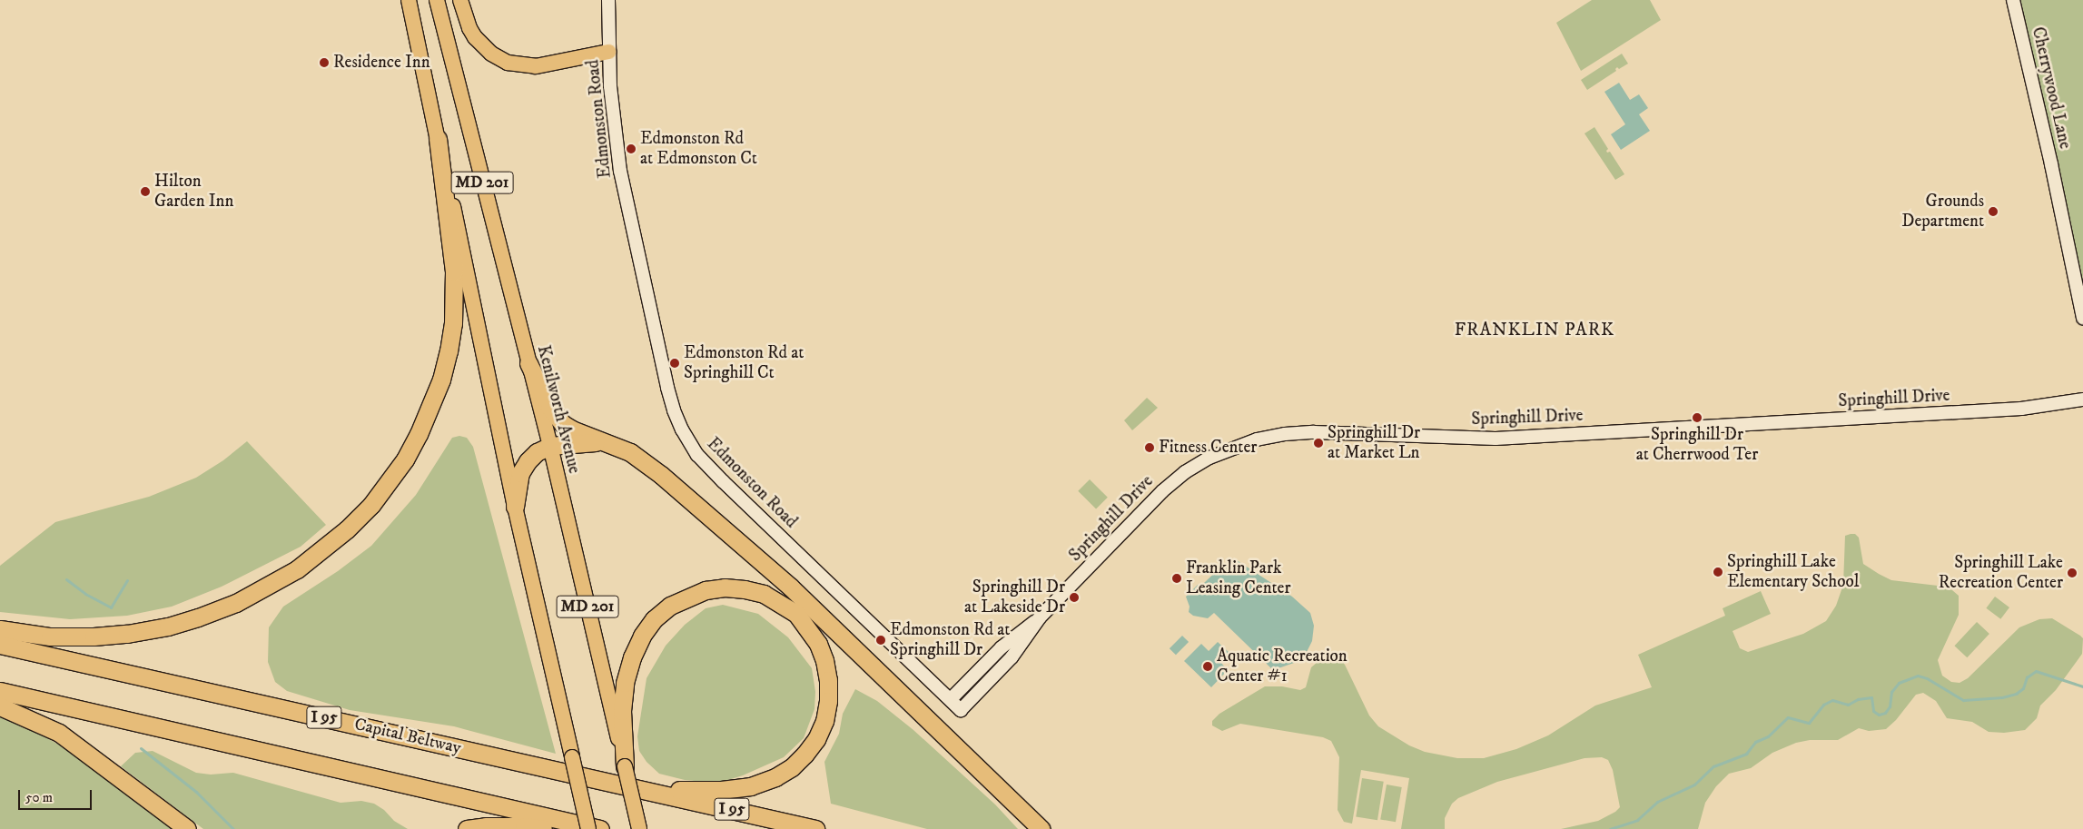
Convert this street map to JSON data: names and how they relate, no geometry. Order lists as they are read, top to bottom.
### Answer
{
  "streets": {
    "highway": ["I 95", "Capital Beltway"],
    "main road": ["MD 201", "Kenilworth Avenue"],
    "street": ["Cherrywood Lane", "Edmonston Road", "Springhill Drive"]
  },
  "crossings": [
    ["Edmonston Road", "Springhill Drive"]
  ],
  "districts": ["FRANKLIN PARK"],
  "places": [
    "Residence Inn",
    "Edmonston Rd at Edmonston Ct",
    "Hilton Garden Inn",
    "Grounds Department",
    "Edmonston Rd at Springhill Ct",
    "Springhill Dr at Cherrwood Ter",
    "Springhill Dr at Market Ln",
    "Fitness Center",
    "Springhill Lake Elementary School",
    "Springhill Lake Recreation Center",
    "Franklin Park Leasing Center",
    "Springhill Dr at Lakeside Dr",
    "Edmonston Rd at Springhill Dr",
    "Aquatic Recreation Center #1"
  ],
  "scale_bar": "50 m"
}
